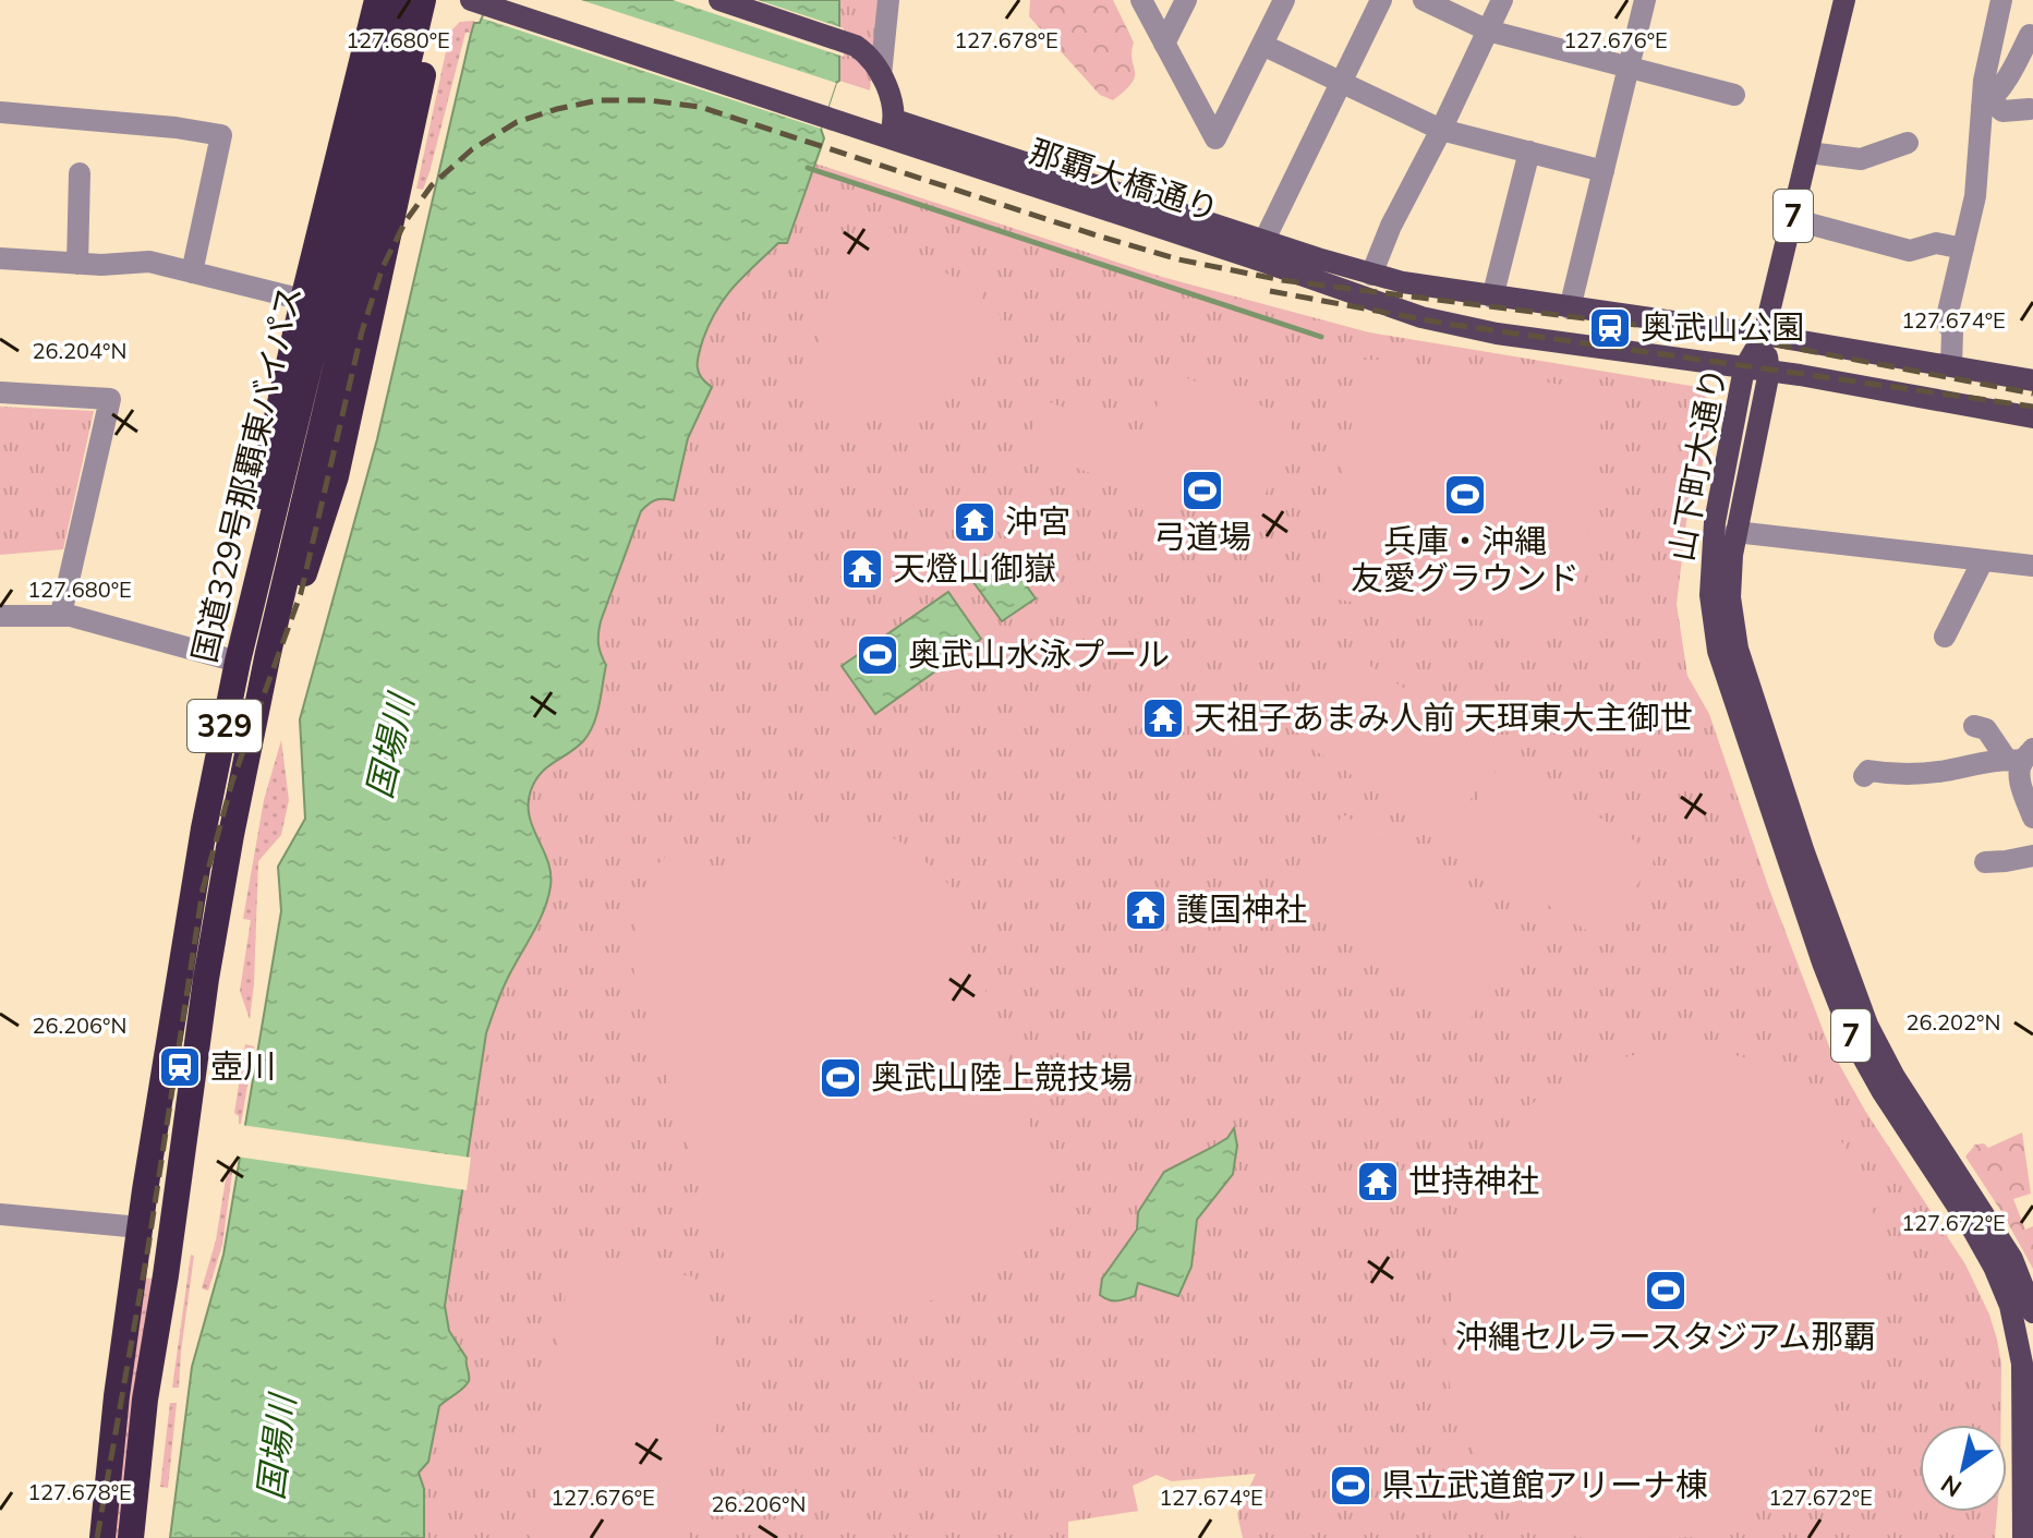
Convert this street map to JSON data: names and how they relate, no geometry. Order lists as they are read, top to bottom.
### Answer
{
  "streets": {
    "highway": ["国道329号那覇東バイパス", "329"],
    "main road": ["那覇大橋通り", "7", "山下町大通り"]
  },
  "crossings": [
    ["那覇大橋通り", "7"],
    ["那覇大橋通り", "山下町大通り"],
    ["7", "山下町大通り"]
  ],
  "water": ["国場川"],
  "places": {
    "station": ["奥武山公園", "壺川"],
    "sports": [
      "弓道場",
      "兵庫・沖縄 友愛グラウンド",
      "奥武山水泳プール",
      "奥武山陸上競技場",
      "沖縄セルラースタジアム那覇",
      "県立武道館アリーナ棟"
    ],
    "temple": [
      "沖宮",
      "天燈山御嶽",
      "天祖子あまみ人前 天珥東大主御世",
      "護国神社",
      "世持神社"
    ]
  },
  "north": "bottom left",
  "coordinates": [
    "127.680°E",
    "127.678°E",
    "127.676°E",
    "127.674°E",
    "26.204°N",
    "26.202°N",
    "26.206°N",
    "127.672°E"
  ]
}
